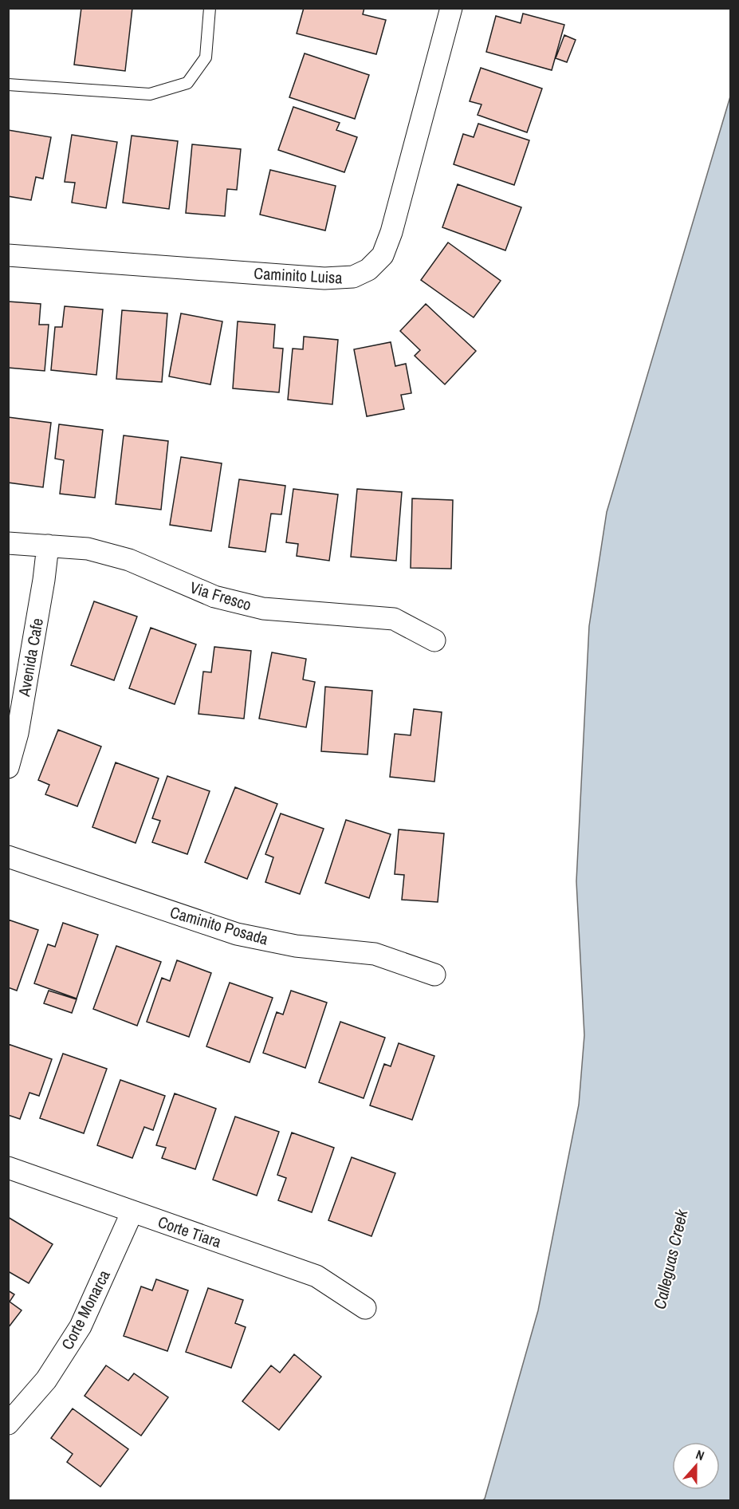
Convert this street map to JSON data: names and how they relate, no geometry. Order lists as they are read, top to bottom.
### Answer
{
  "streets": {
    "street": [
      "Caminito Luisa",
      "Via Fresco",
      "Avenida Cafe",
      "Caminito Posada",
      "Corte Tiara",
      "Corte Monarca"
    ]
  },
  "crossings": [
    ["Via Fresco", "Avenida Cafe"],
    ["Corte Tiara", "Corte Monarca"]
  ],
  "water": ["Calleguas Creek"],
  "north": "top"
}
